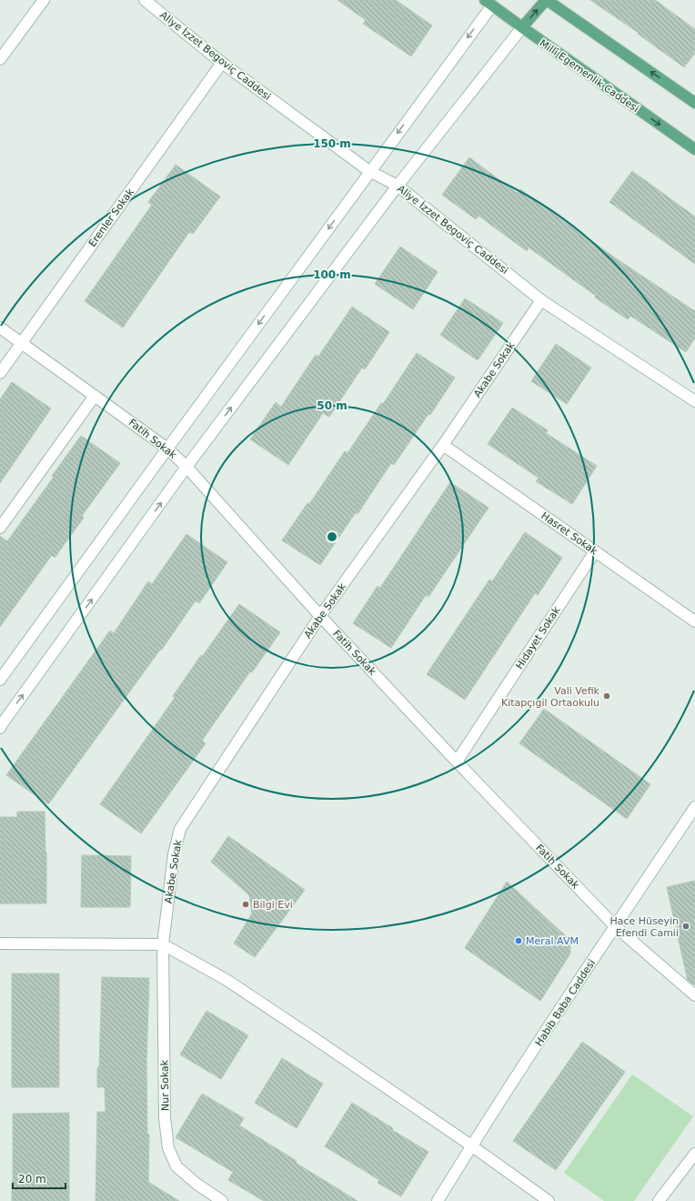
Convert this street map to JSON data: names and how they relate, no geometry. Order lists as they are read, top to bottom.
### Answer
{
  "streets": {
    "main road": ["Millî Egemenlik Caddesi"],
    "street": [
      "Aliye İzzet Begoviç Caddesi",
      "Erenler Sokak",
      "Akabe Sokak",
      "Fatih Sokak",
      "Hasret Sokak",
      "Hidayet Sokak",
      "Habib Baba Caddesi",
      "Nur Sokak"
    ]
  },
  "crossings": [
    ["Aliye İzzet Begoviç Caddesi", "Erenler Sokak"],
    ["Aliye İzzet Begoviç Caddesi", "Akabe Sokak"],
    ["Erenler Sokak", "Fatih Sokak"],
    ["Akabe Sokak", "Fatih Sokak"],
    ["Akabe Sokak", "Hasret Sokak"],
    ["Akabe Sokak", "Nur Sokak"],
    ["Fatih Sokak", "Hidayet Sokak"],
    ["Fatih Sokak", "Habib Baba Caddesi"],
    ["Hasret Sokak", "Hidayet Sokak"]
  ],
  "places": [
    "Vali Vefik Kitapçıgil Ortaokulu",
    "Bilgi Evi",
    "Hace Hüseyin Efendi Camii",
    "Meral AVM"
  ],
  "scale_bar": "20 m",
  "rings": ["150 m", "100 m", "50 m"]
}
